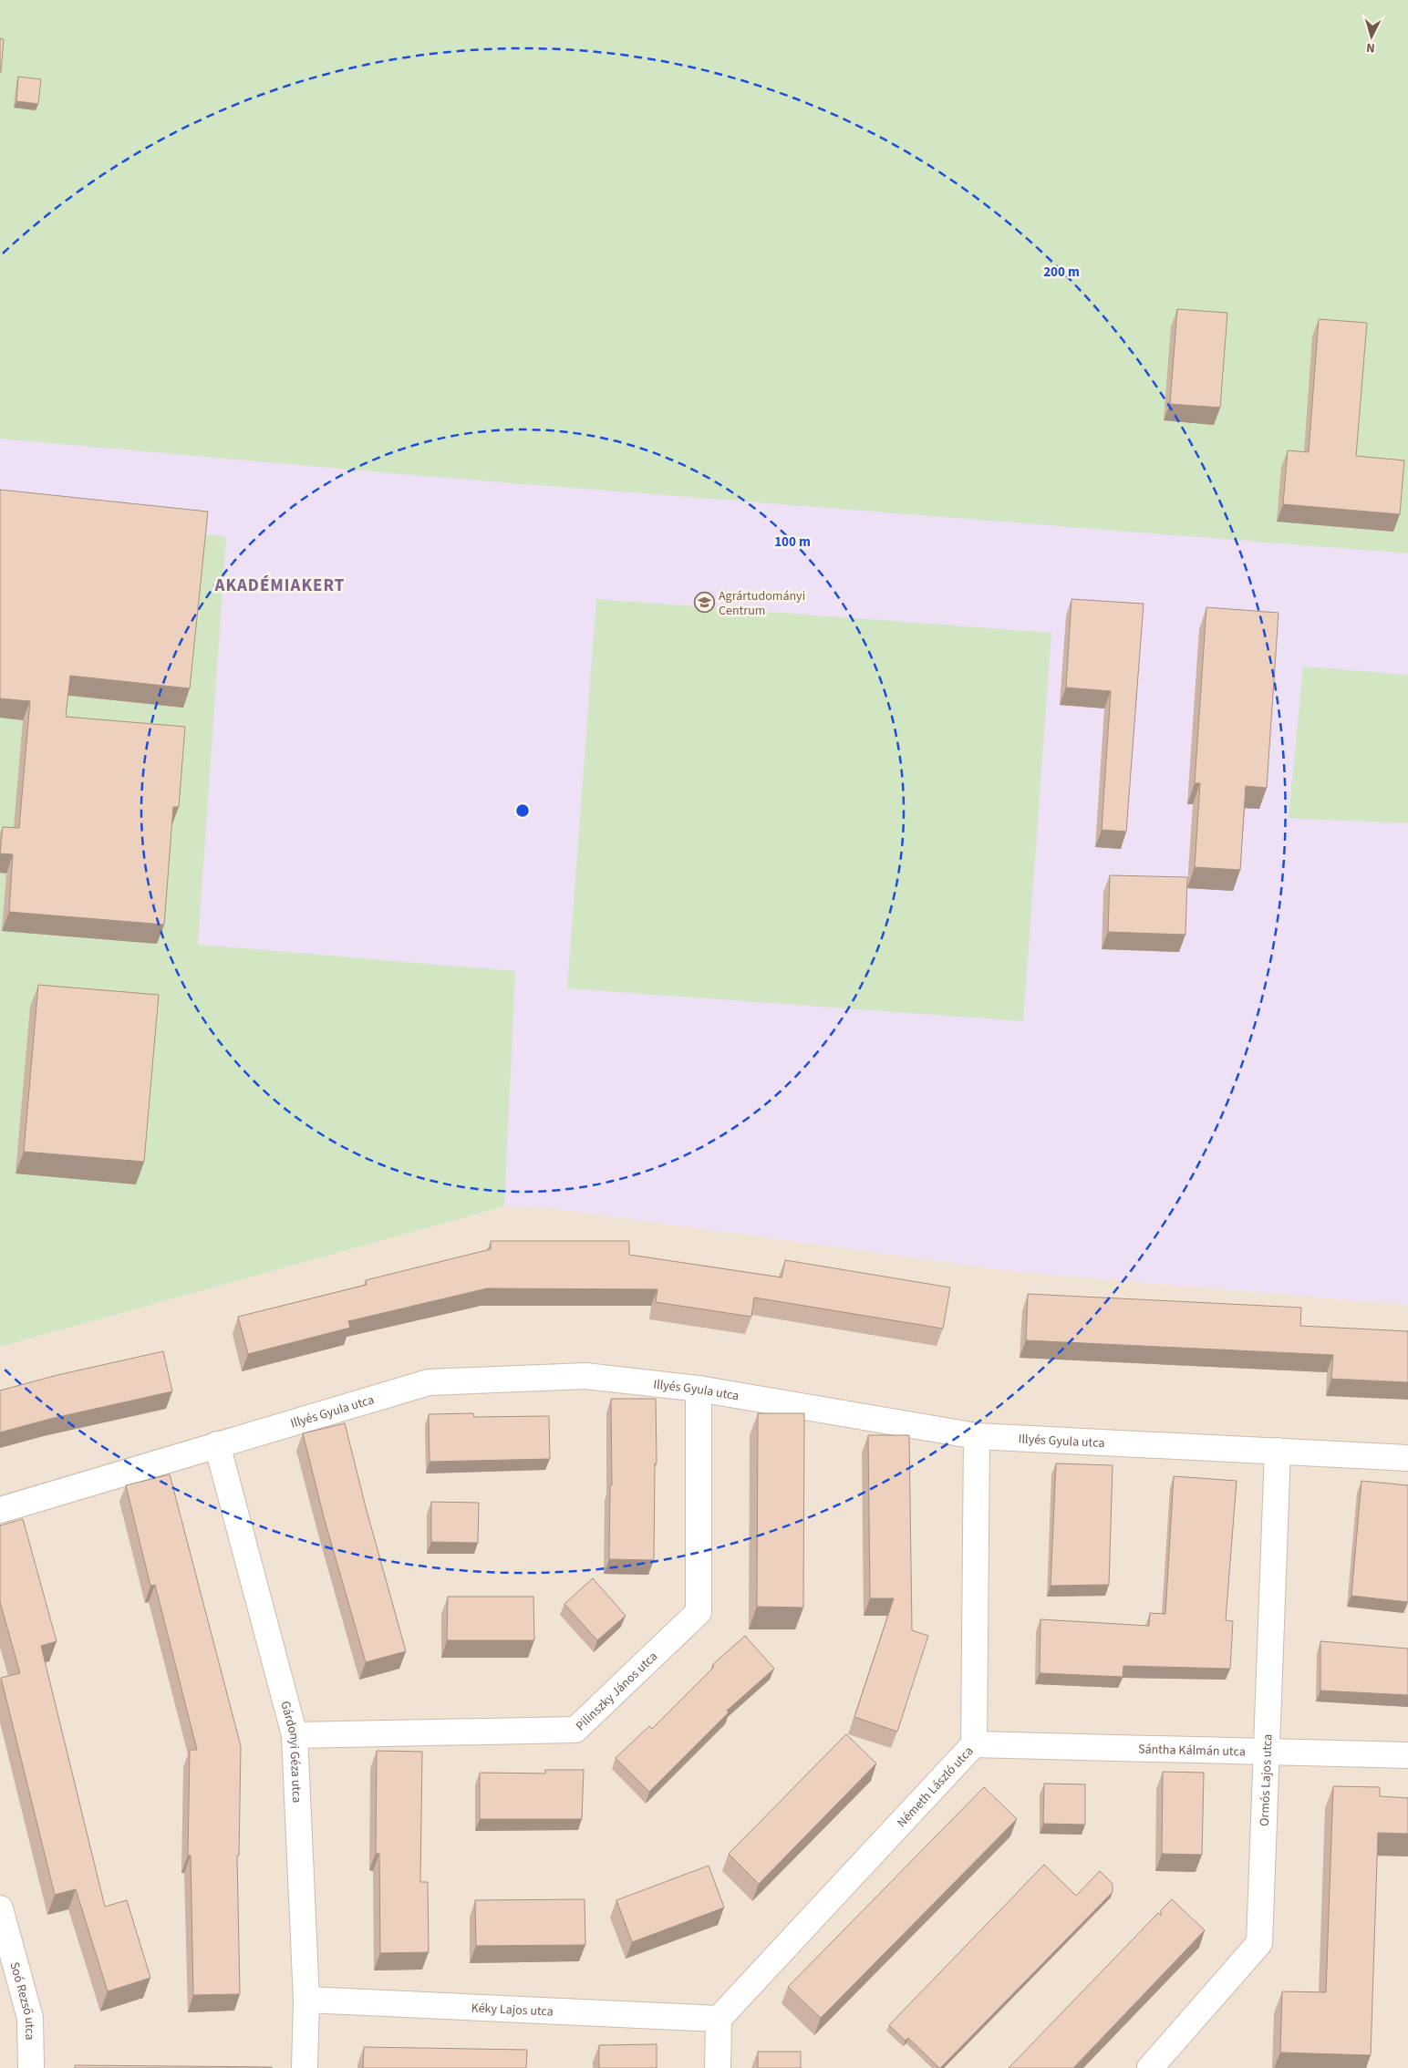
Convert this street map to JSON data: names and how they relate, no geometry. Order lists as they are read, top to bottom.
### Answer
{
  "streets": {
    "street": [
      "Illyés Gyula utca",
      "Pilinszky János utca",
      "Sántha Kálmán utca",
      "Gárdonyi Géza utca",
      "Ormós Lajos utca",
      "Németh László utca",
      "Soó Rezső utca",
      "Kéky Lajos utca"
    ]
  },
  "crossings": [
    ["Illyés Gyula utca", "Pilinszky János utca"],
    ["Illyés Gyula utca", "Gárdonyi Géza utca"],
    ["Illyés Gyula utca", "Ormós Lajos utca"],
    ["Illyés Gyula utca", "Németh László utca"],
    ["Pilinszky János utca", "Gárdonyi Géza utca"],
    ["Sántha Kálmán utca", "Ormós Lajos utca"],
    ["Sántha Kálmán utca", "Németh László utca"],
    ["Gárdonyi Géza utca", "Kéky Lajos utca"],
    ["Németh László utca", "Kéky Lajos utca"]
  ],
  "districts": ["AKADÉMIAKERT"],
  "places": {
    "school or university": ["Agrártudományi Centrum"]
  },
  "north": "bottom",
  "rings": ["200 m", "100 m"]
}
